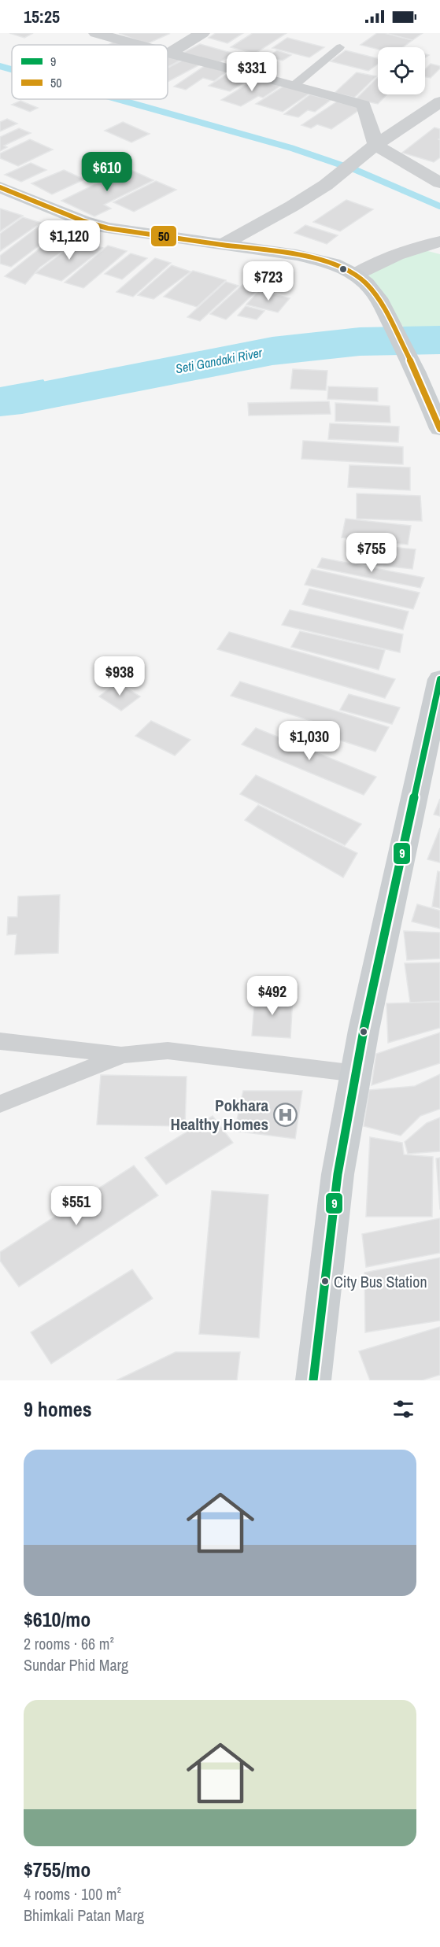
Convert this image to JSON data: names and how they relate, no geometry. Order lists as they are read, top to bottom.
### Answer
{
  "water": ["Seti Gandaki River"],
  "places": {
    "hospital": ["Pokhara Healthy Homes"],
    "other": ["City Bus Station"]
  },
  "lines": ["transit line 50", "transit line 9"],
  "legend": ["9", "50"],
  "page": {
    "status": "15:25",
    "price": [
      "$331",
      "$610",
      "$1,120",
      "$723",
      "$755",
      "$938",
      "$1,030",
      "$492",
      "$551"
    ],
    "heading": "9 homes",
    "list": [
      {
        "name": "$610/mo",
        "note": "2 rooms · 66 m² · Sundar Phid Marg"
      },
      {
        "name": "$755/mo",
        "note": "4 rooms · 100 m² · Bhimkali Patan Marg"
      }
    ]
  }
}
